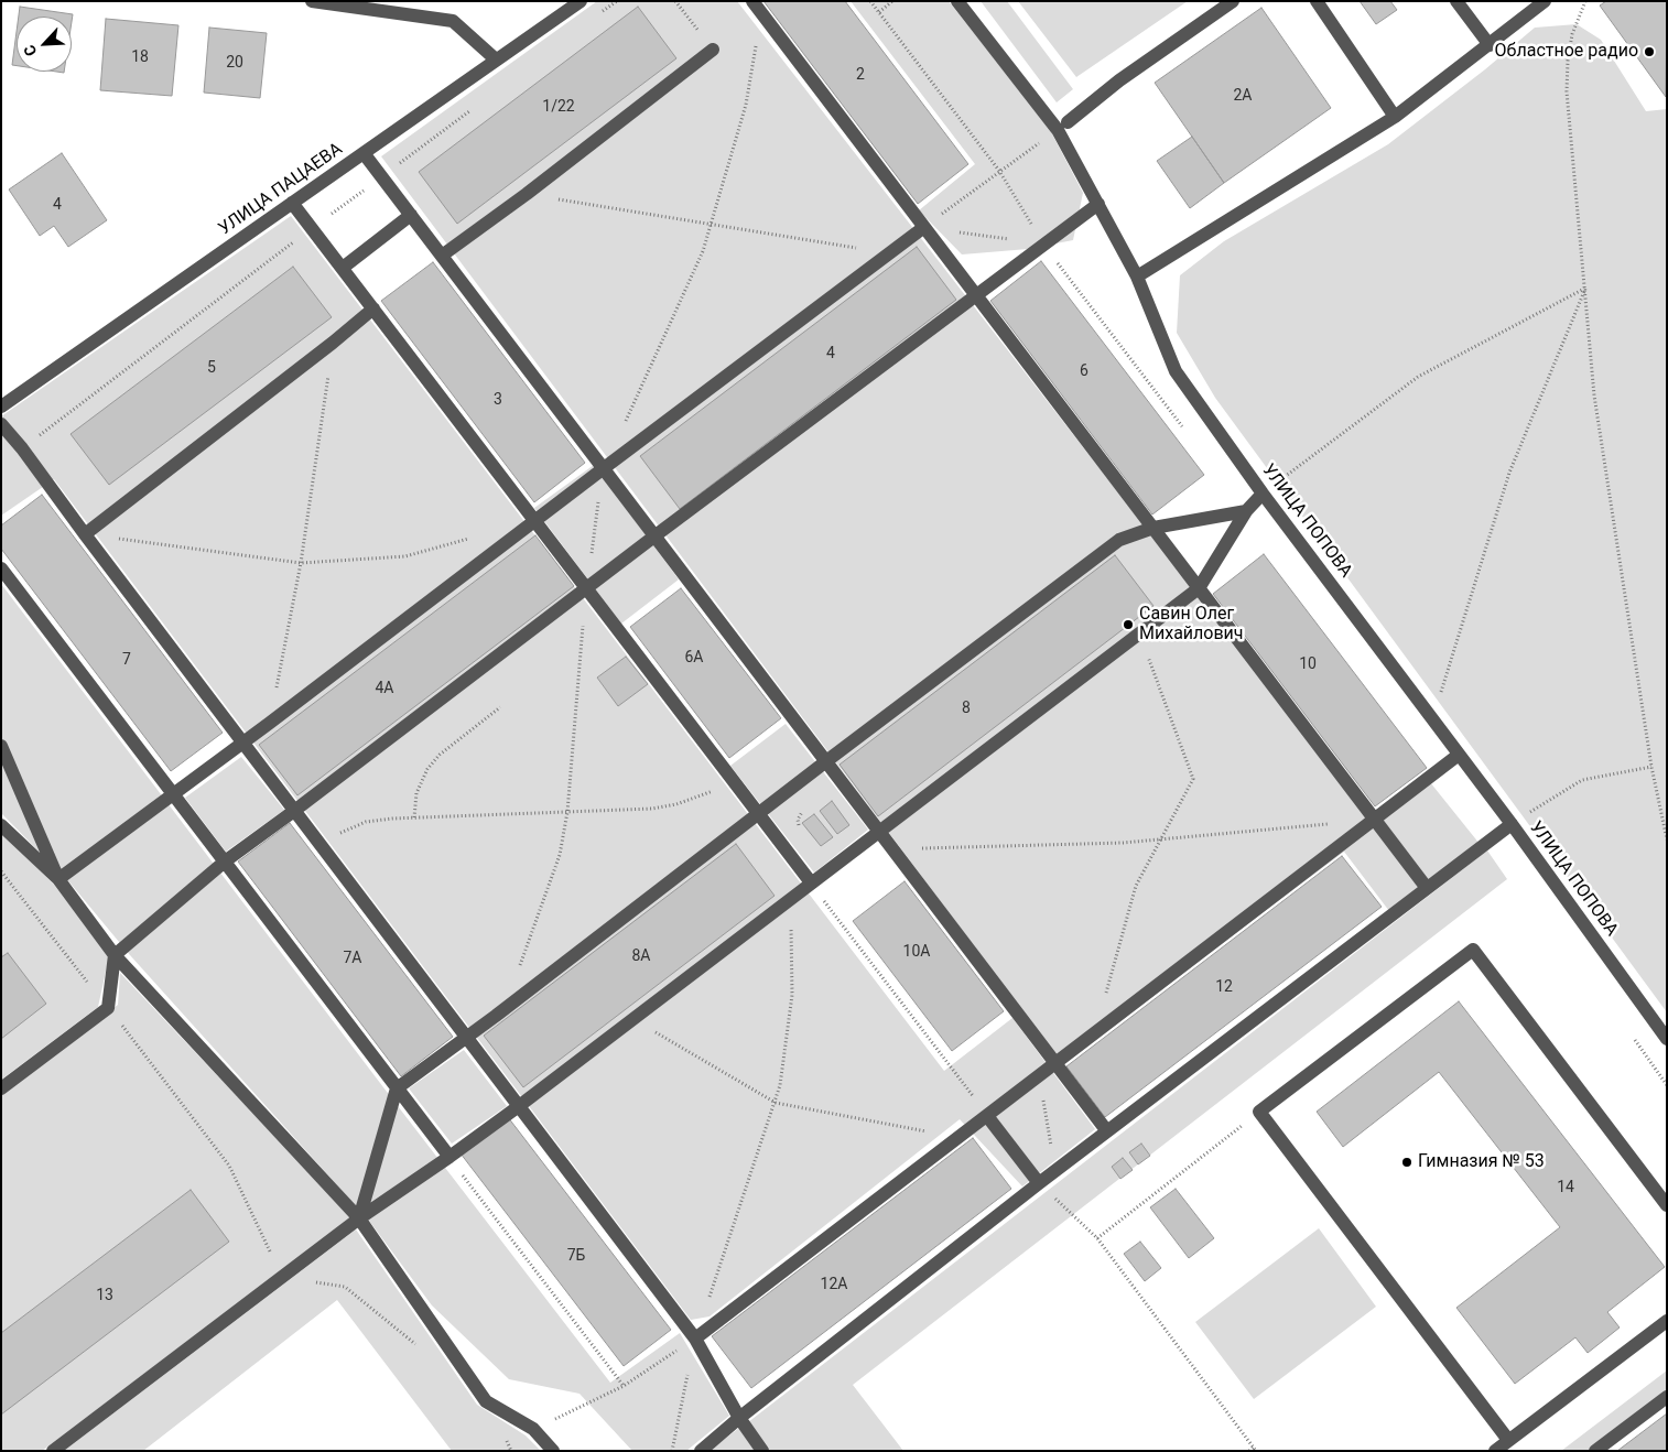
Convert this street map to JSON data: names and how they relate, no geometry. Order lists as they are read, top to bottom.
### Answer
{
  "streets": {
    "street": ["УЛИЦА ПАЦАЕВА", "УЛИЦА ПОПОВА"]
  },
  "places": ["Областное радио", "Савин Олег Михайлович", "Гимназия № 53"],
  "house_numbers": [
    "18",
    "20",
    "2",
    "2А",
    "1/22",
    "4",
    "4",
    "5",
    "6",
    "3",
    "6А",
    "7",
    "10",
    "4А",
    "8",
    "10А",
    "8А",
    "7А",
    "12",
    "14",
    "7Б",
    "12А",
    "13"
  ],
  "north": "bottom left"
}
